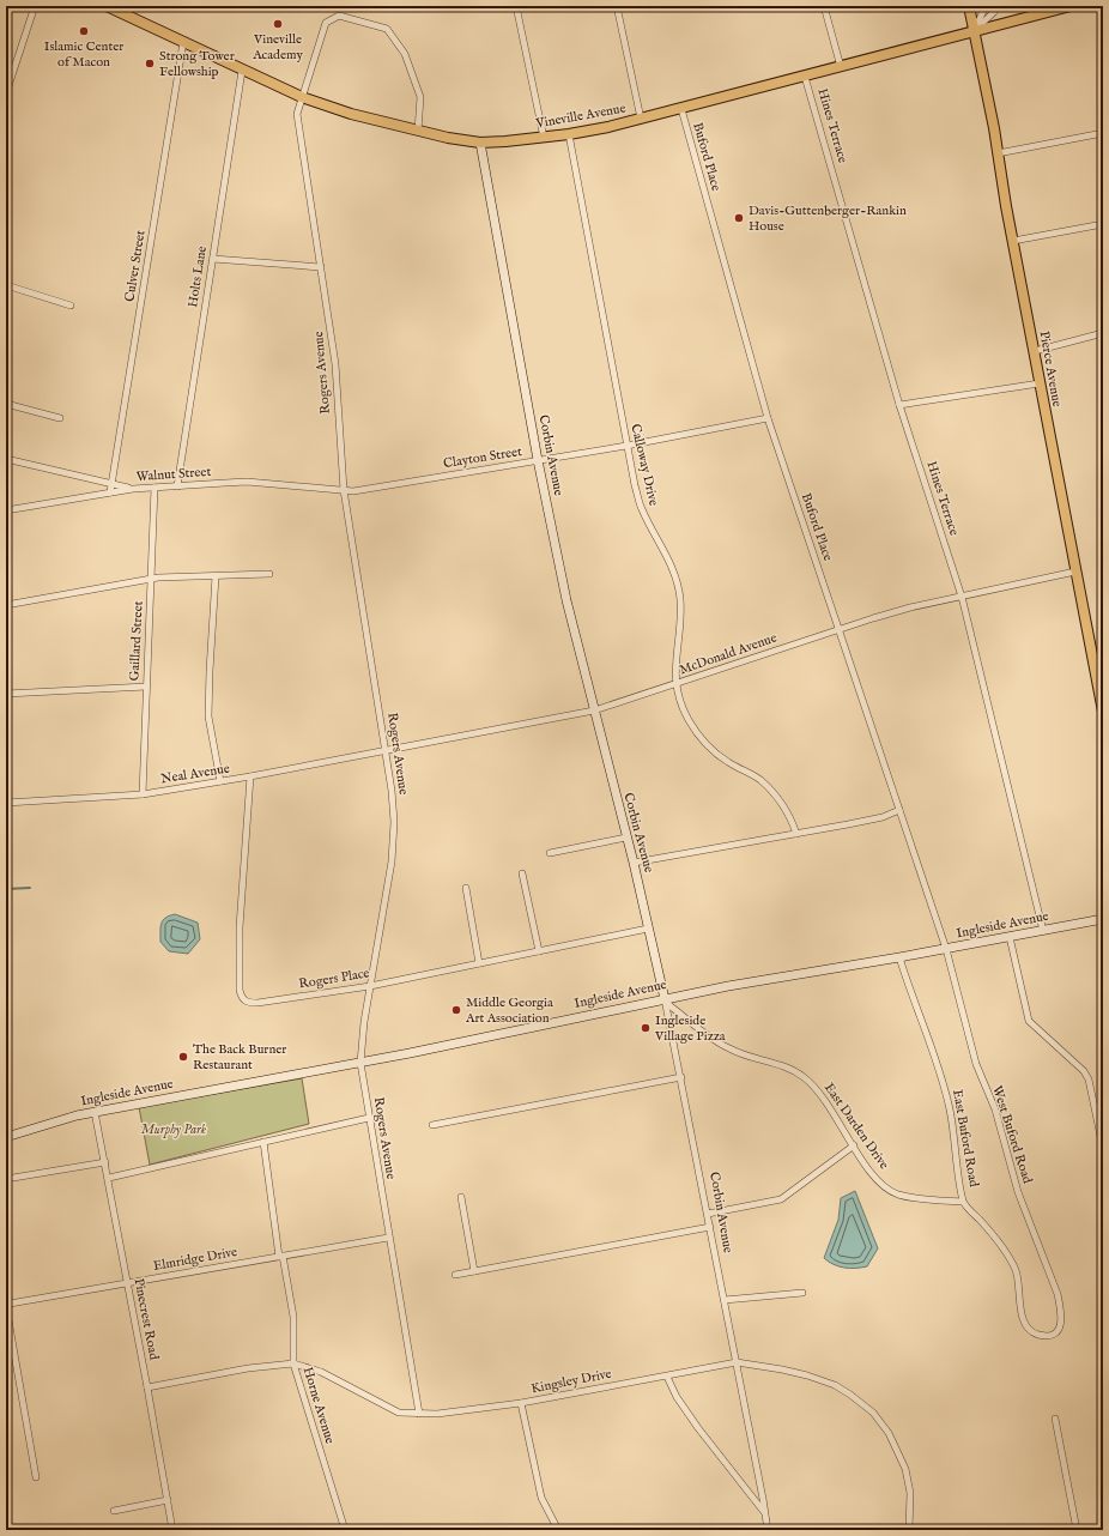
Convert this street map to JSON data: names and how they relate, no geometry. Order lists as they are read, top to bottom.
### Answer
{
  "streets": {
    "main road": ["Vineville Avenue", "Pierce Avenue"],
    "street": [
      "Hines Terrace",
      "Buford Place",
      "Culver Street",
      "Holts Lane",
      "Rogers Avenue",
      "Corbin Avenue",
      "Clayton Street",
      "Calloway Drive",
      "Walnut Street",
      "Gaillard Street",
      "McDonald Avenue",
      "Neal Avenue",
      "Ingleside Avenue",
      "Rogers Place",
      "East Darden Drive",
      "West Buford Road",
      "East Buford Road",
      "Elmridge Drive",
      "Pinecrest Road",
      "Kingsley Drive",
      "Horne Avenue"
    ]
  },
  "crossings": [
    ["Vineville Avenue", "Hines Terrace"],
    ["Vineville Avenue", "Buford Place"],
    ["Vineville Avenue", "Culver Street"],
    ["Vineville Avenue", "Holts Lane"],
    ["Vineville Avenue", "Pierce Avenue"],
    ["Vineville Avenue", "Rogers Avenue"],
    ["Vineville Avenue", "Corbin Avenue"],
    ["Vineville Avenue", "Calloway Drive"],
    ["Hines Terrace", "McDonald Avenue"],
    ["Hines Terrace", "Ingleside Avenue"],
    ["Buford Place", "Clayton Street"],
    ["Buford Place", "McDonald Avenue"],
    ["Buford Place", "Ingleside Avenue"],
    ["Buford Place", "West Buford Road"],
    ["Culver Street", "Walnut Street"],
    ["Holts Lane", "Walnut Street"],
    ["Pierce Avenue", "McDonald Avenue"],
    ["Rogers Avenue", "Clayton Street"],
    ["Rogers Avenue", "Walnut Street"],
    ["Rogers Avenue", "McDonald Avenue"],
    ["Rogers Avenue", "Neal Avenue"],
    ["Rogers Avenue", "Ingleside Avenue"],
    ["Rogers Avenue", "Rogers Place"],
    ["Rogers Avenue", "Elmridge Drive"],
    ["Rogers Avenue", "Kingsley Drive"],
    ["Corbin Avenue", "Clayton Street"],
    ["Corbin Avenue", "McDonald Avenue"],
    ["Corbin Avenue", "Ingleside Avenue"],
    ["Corbin Avenue", "Rogers Place"],
    ["Corbin Avenue", "East Darden Drive"],
    ["Corbin Avenue", "Kingsley Drive"],
    ["Clayton Street", "Calloway Drive"],
    ["Clayton Street", "Walnut Street"],
    ["Calloway Drive", "McDonald Avenue"],
    ["Walnut Street", "Gaillard Street"],
    ["Gaillard Street", "Neal Avenue"],
    ["McDonald Avenue", "Neal Avenue"],
    ["Neal Avenue", "Rogers Place"],
    ["Ingleside Avenue", "East Darden Drive"],
    ["Ingleside Avenue", "West Buford Road"],
    ["Ingleside Avenue", "East Buford Road"],
    ["Ingleside Avenue", "Pinecrest Road"],
    ["East Darden Drive", "East Buford Road"],
    ["West Buford Road", "East Buford Road"],
    ["Elmridge Drive", "Pinecrest Road"],
    ["Elmridge Drive", "Horne Avenue"],
    ["Pinecrest Road", "Kingsley Drive"],
    ["Kingsley Drive", "Horne Avenue"]
  ],
  "parks": ["Murphy Park"],
  "places": [
    "Vineville Academy",
    "Islamic Center of Macon",
    "Strong Tower Fellowship",
    "Davis-Guttenberger-Rankin House",
    "Middle Georgia Art Association",
    "Ingleside Village Pizza",
    "The Back Burner Restaurant"
  ]
}
